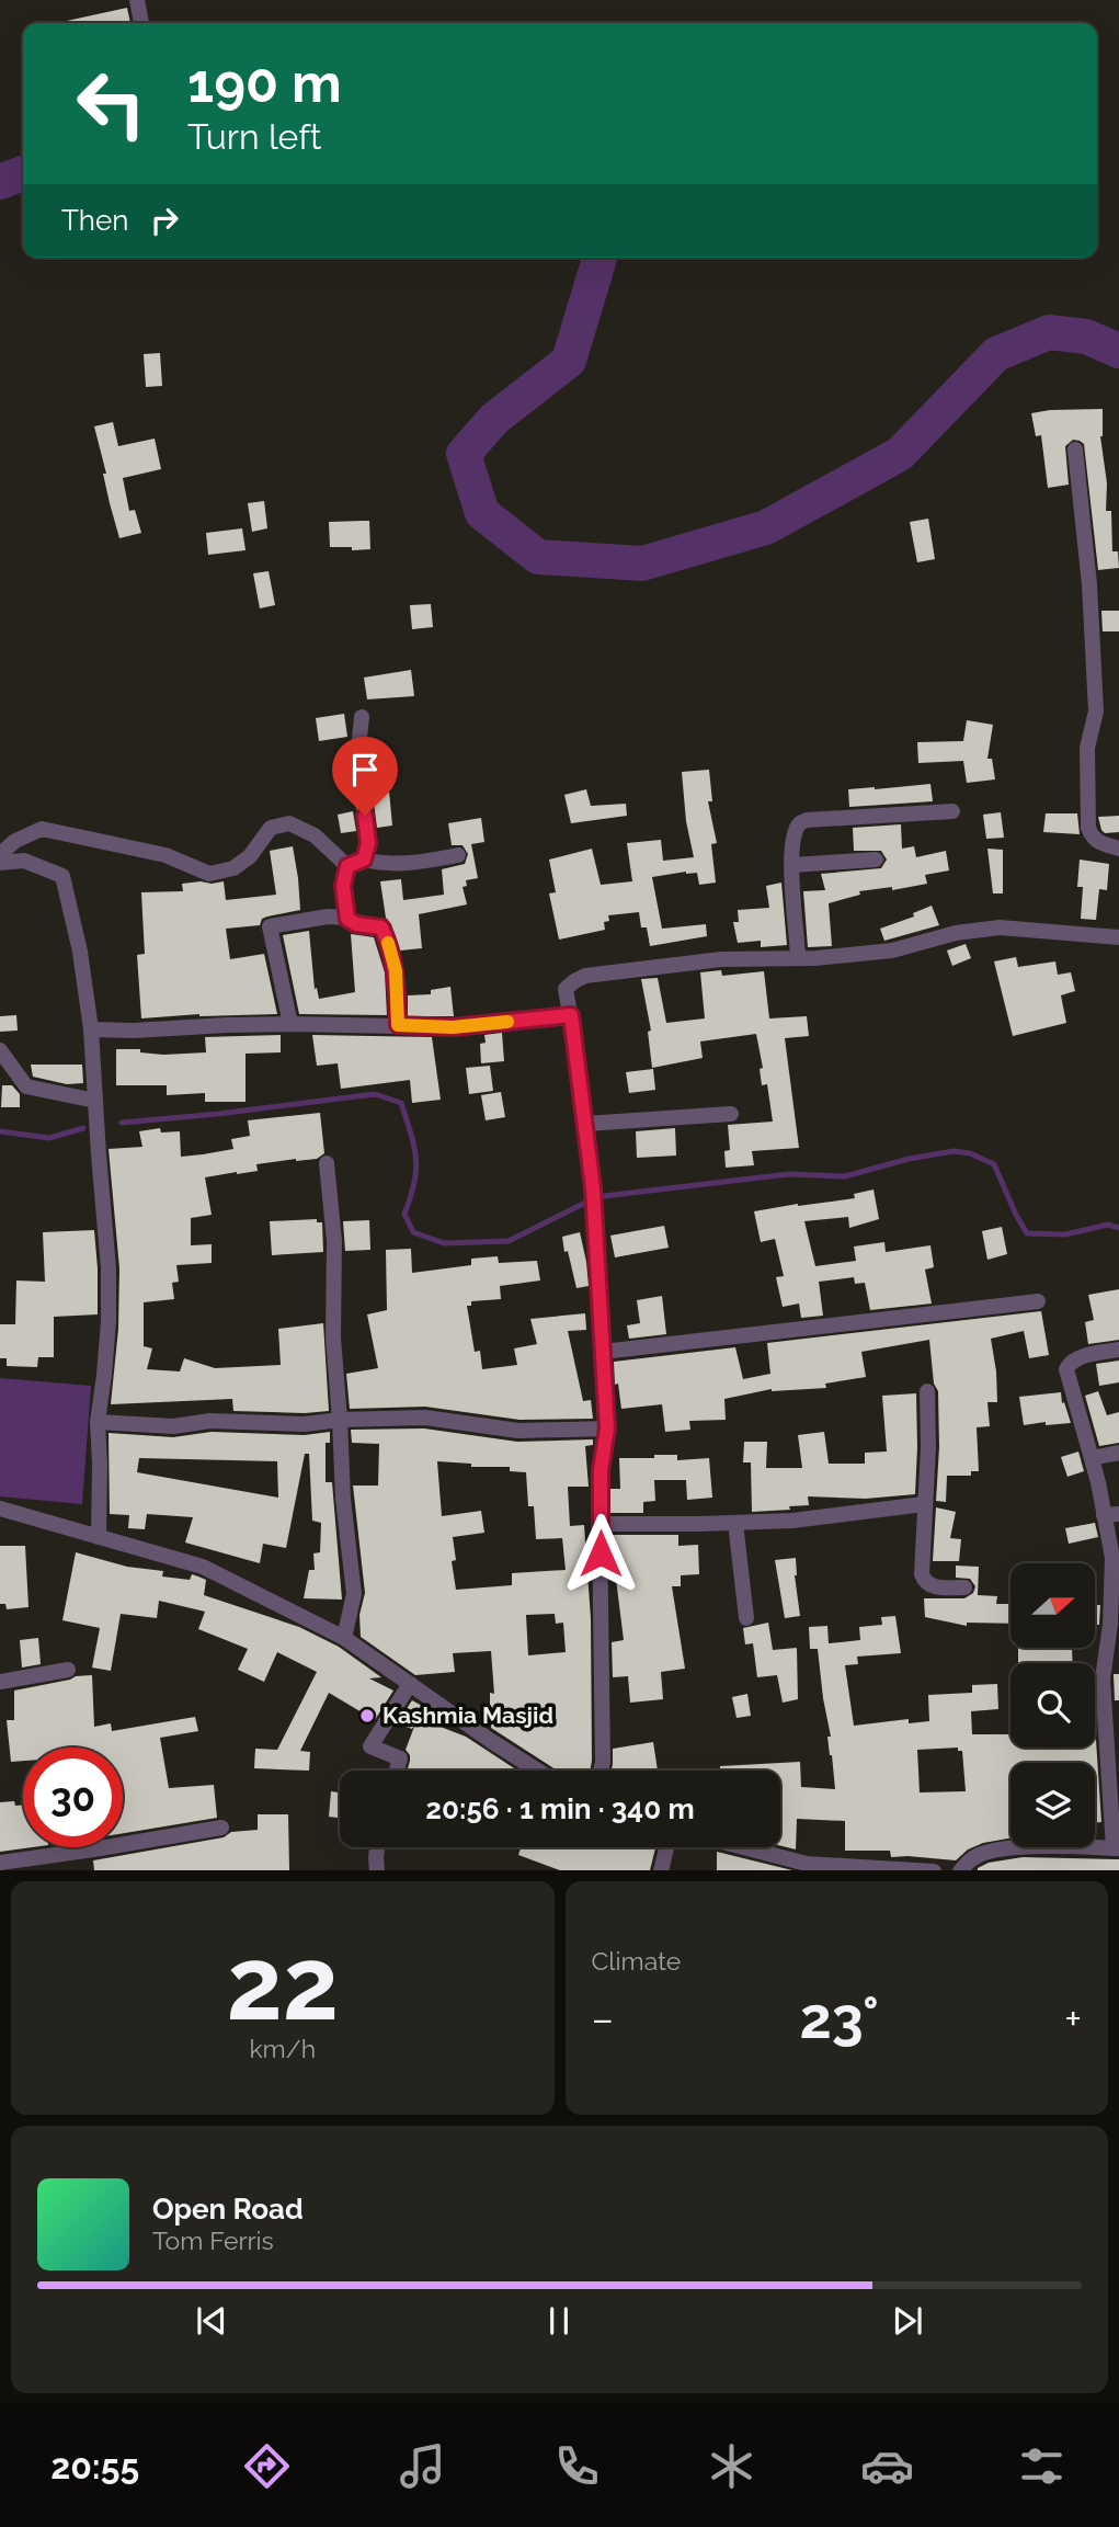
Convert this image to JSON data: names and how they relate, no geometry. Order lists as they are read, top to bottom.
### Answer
{
  "places": ["Kashmia Masjid"],
  "north": "right",
  "page": {
    "turn": ["190 m", "Turn left"],
    "then": "Then",
    "limit": "30",
    "trip": "20:56 · 1 min · 340 m",
    "tile": [
      ["22", "km/h"],
      "Climate"
    ],
    "heat": ["−", "23°", "+"],
    "song": ["Open Road", "Tom Ferris"],
    "tabs": "20:55"
  }
}
